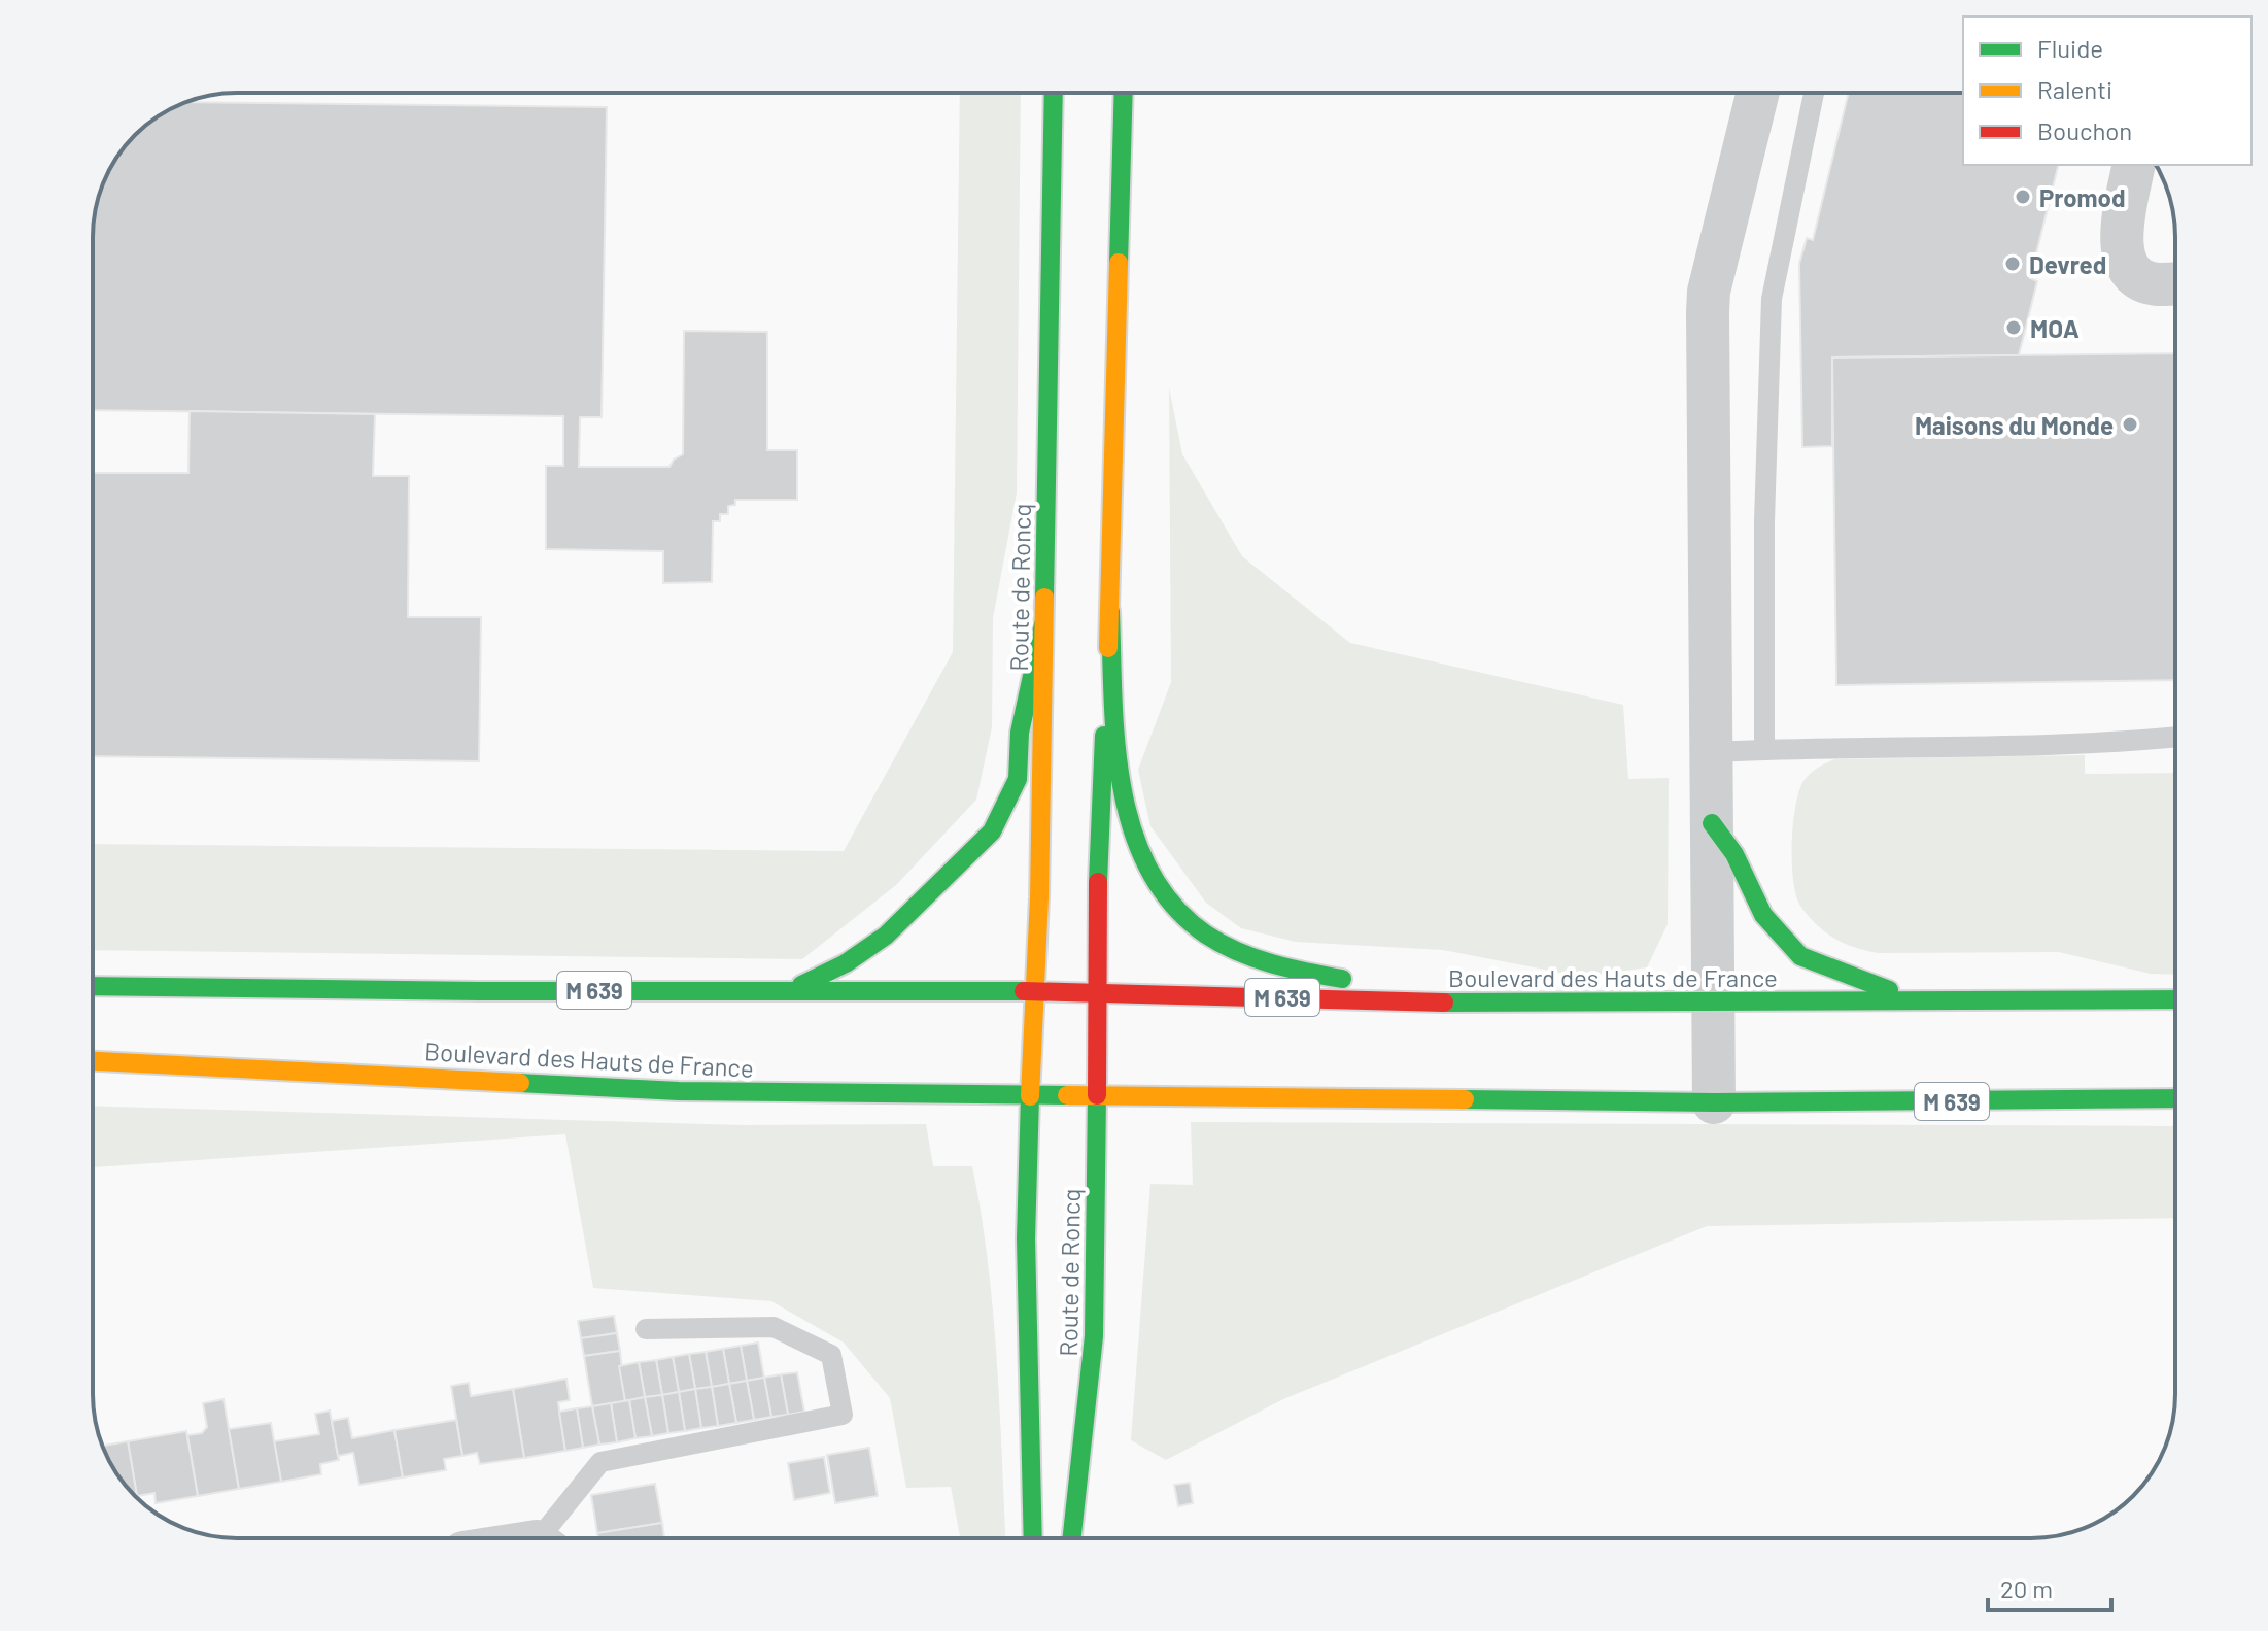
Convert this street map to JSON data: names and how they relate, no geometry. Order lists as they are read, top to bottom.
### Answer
{
  "streets": {
    "main road": ["Route de Roncq", "Boulevard des Hauts de France", "M 639"]
  },
  "crossings": [
    ["Route de Roncq", "Boulevard des Hauts de France"]
  ],
  "places": [
    "Promod",
    "Devred",
    "MOA",
    "Maisons du Monde"
  ],
  "legend": ["Fluide", "Ralenti", "Bouchon"],
  "scale_bar": "20 m"
}
